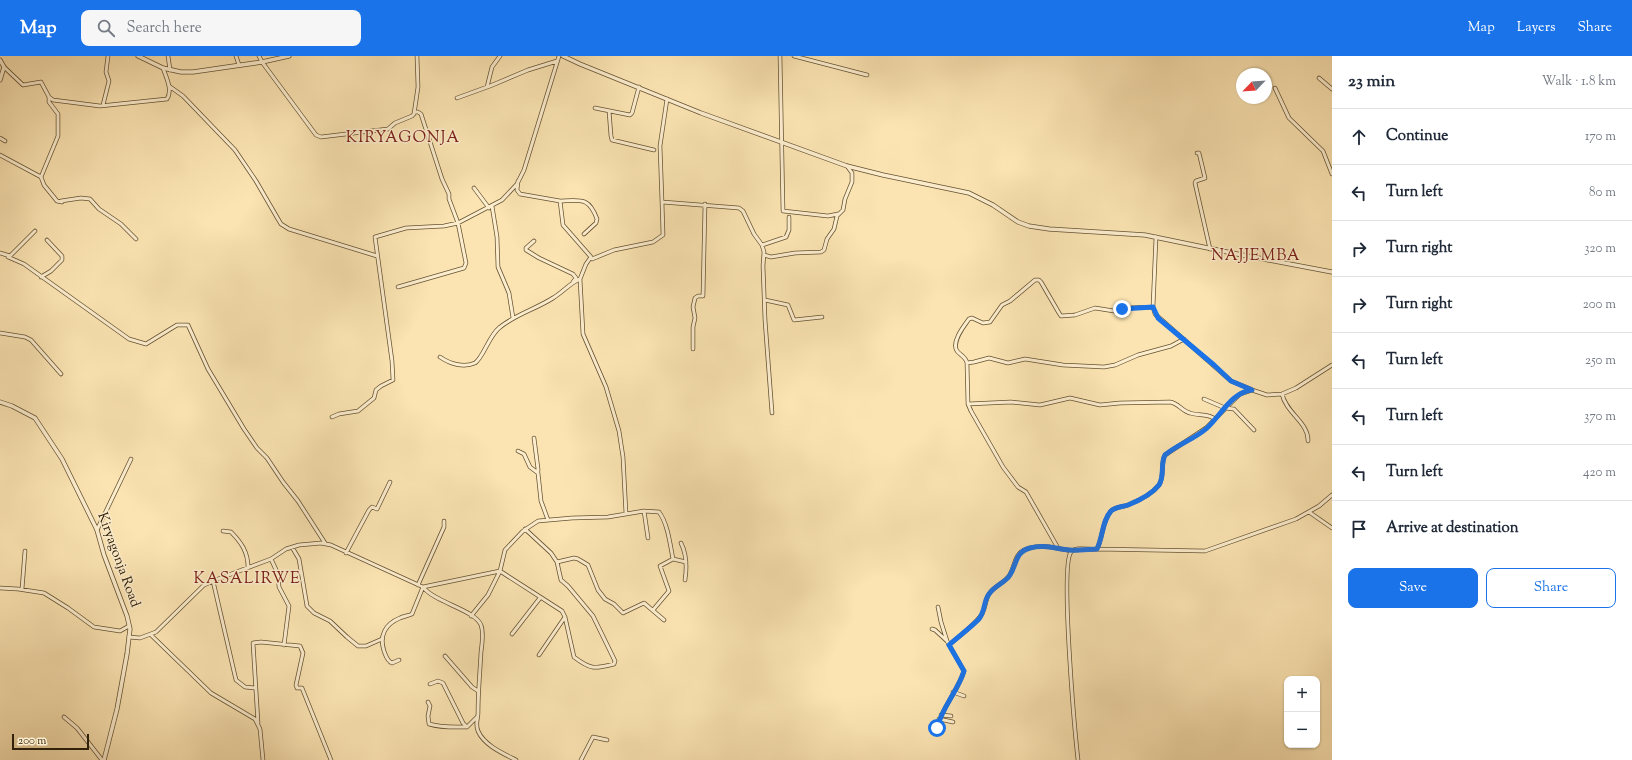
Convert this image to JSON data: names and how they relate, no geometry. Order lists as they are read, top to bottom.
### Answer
{
  "streets": {
    "street": ["Kiryagonja Road"]
  },
  "districts": ["KIRYAGONJA", "NAJJEMBA", "KASALIRWE"],
  "scale_bar": "200 m",
  "north": "bottom left",
  "page": {
    "header": "Map",
    "search": "Search here",
    "nav": ["Map", "Layers", "Share"],
    "heading": ["23 min", "Walk · 1.8 km"],
    "list": [
      ["Continue", "170 m"],
      ["Turn left", "80 m"],
      ["Turn right", "320 m"],
      ["Turn right", "200 m"],
      ["Turn left", "250 m"],
      ["Turn left", "370 m"],
      ["Turn left", "420 m"],
      "Arrive at destination"
    ],
    "buttons": ["Save", "Share"],
    "map_buttons": ["+", "−"],
    "scale": "200 m"
  }
}
